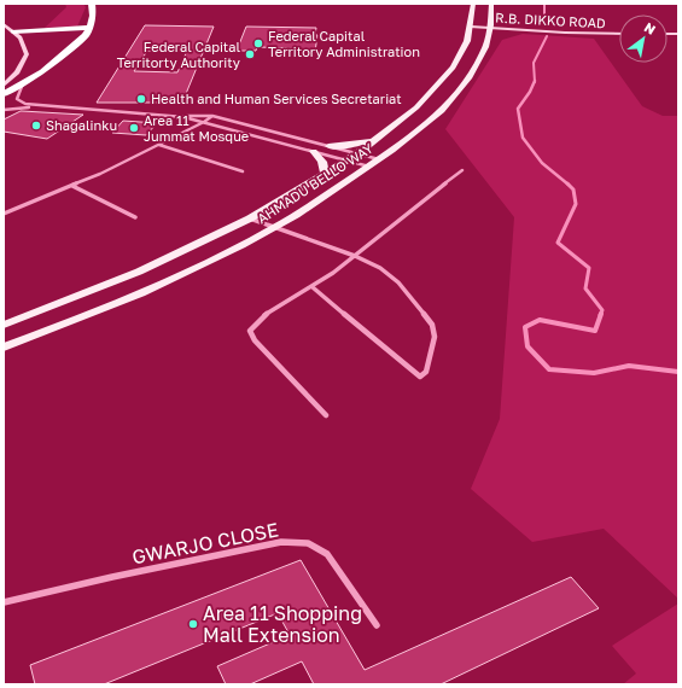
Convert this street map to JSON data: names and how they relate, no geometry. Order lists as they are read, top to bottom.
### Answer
{
  "streets": {
    "main road": ["AHMADU BELLO WAY"],
    "street": ["R.B. DIKKO ROAD", "GWARJO CLOSE"]
  },
  "crossings": [
    ["R.B. DIKKO ROAD", "AHMADU BELLO WAY"]
  ],
  "places": [
    "Federal Capital Territory Administration",
    "Federal Capital Territorty Authority",
    "Health and Human Services Secretariat",
    "Shagalinku",
    "Area 11 Jummat Mosque",
    "Area 11 Shopping Mall Extension"
  ],
  "north": "top right"
}
